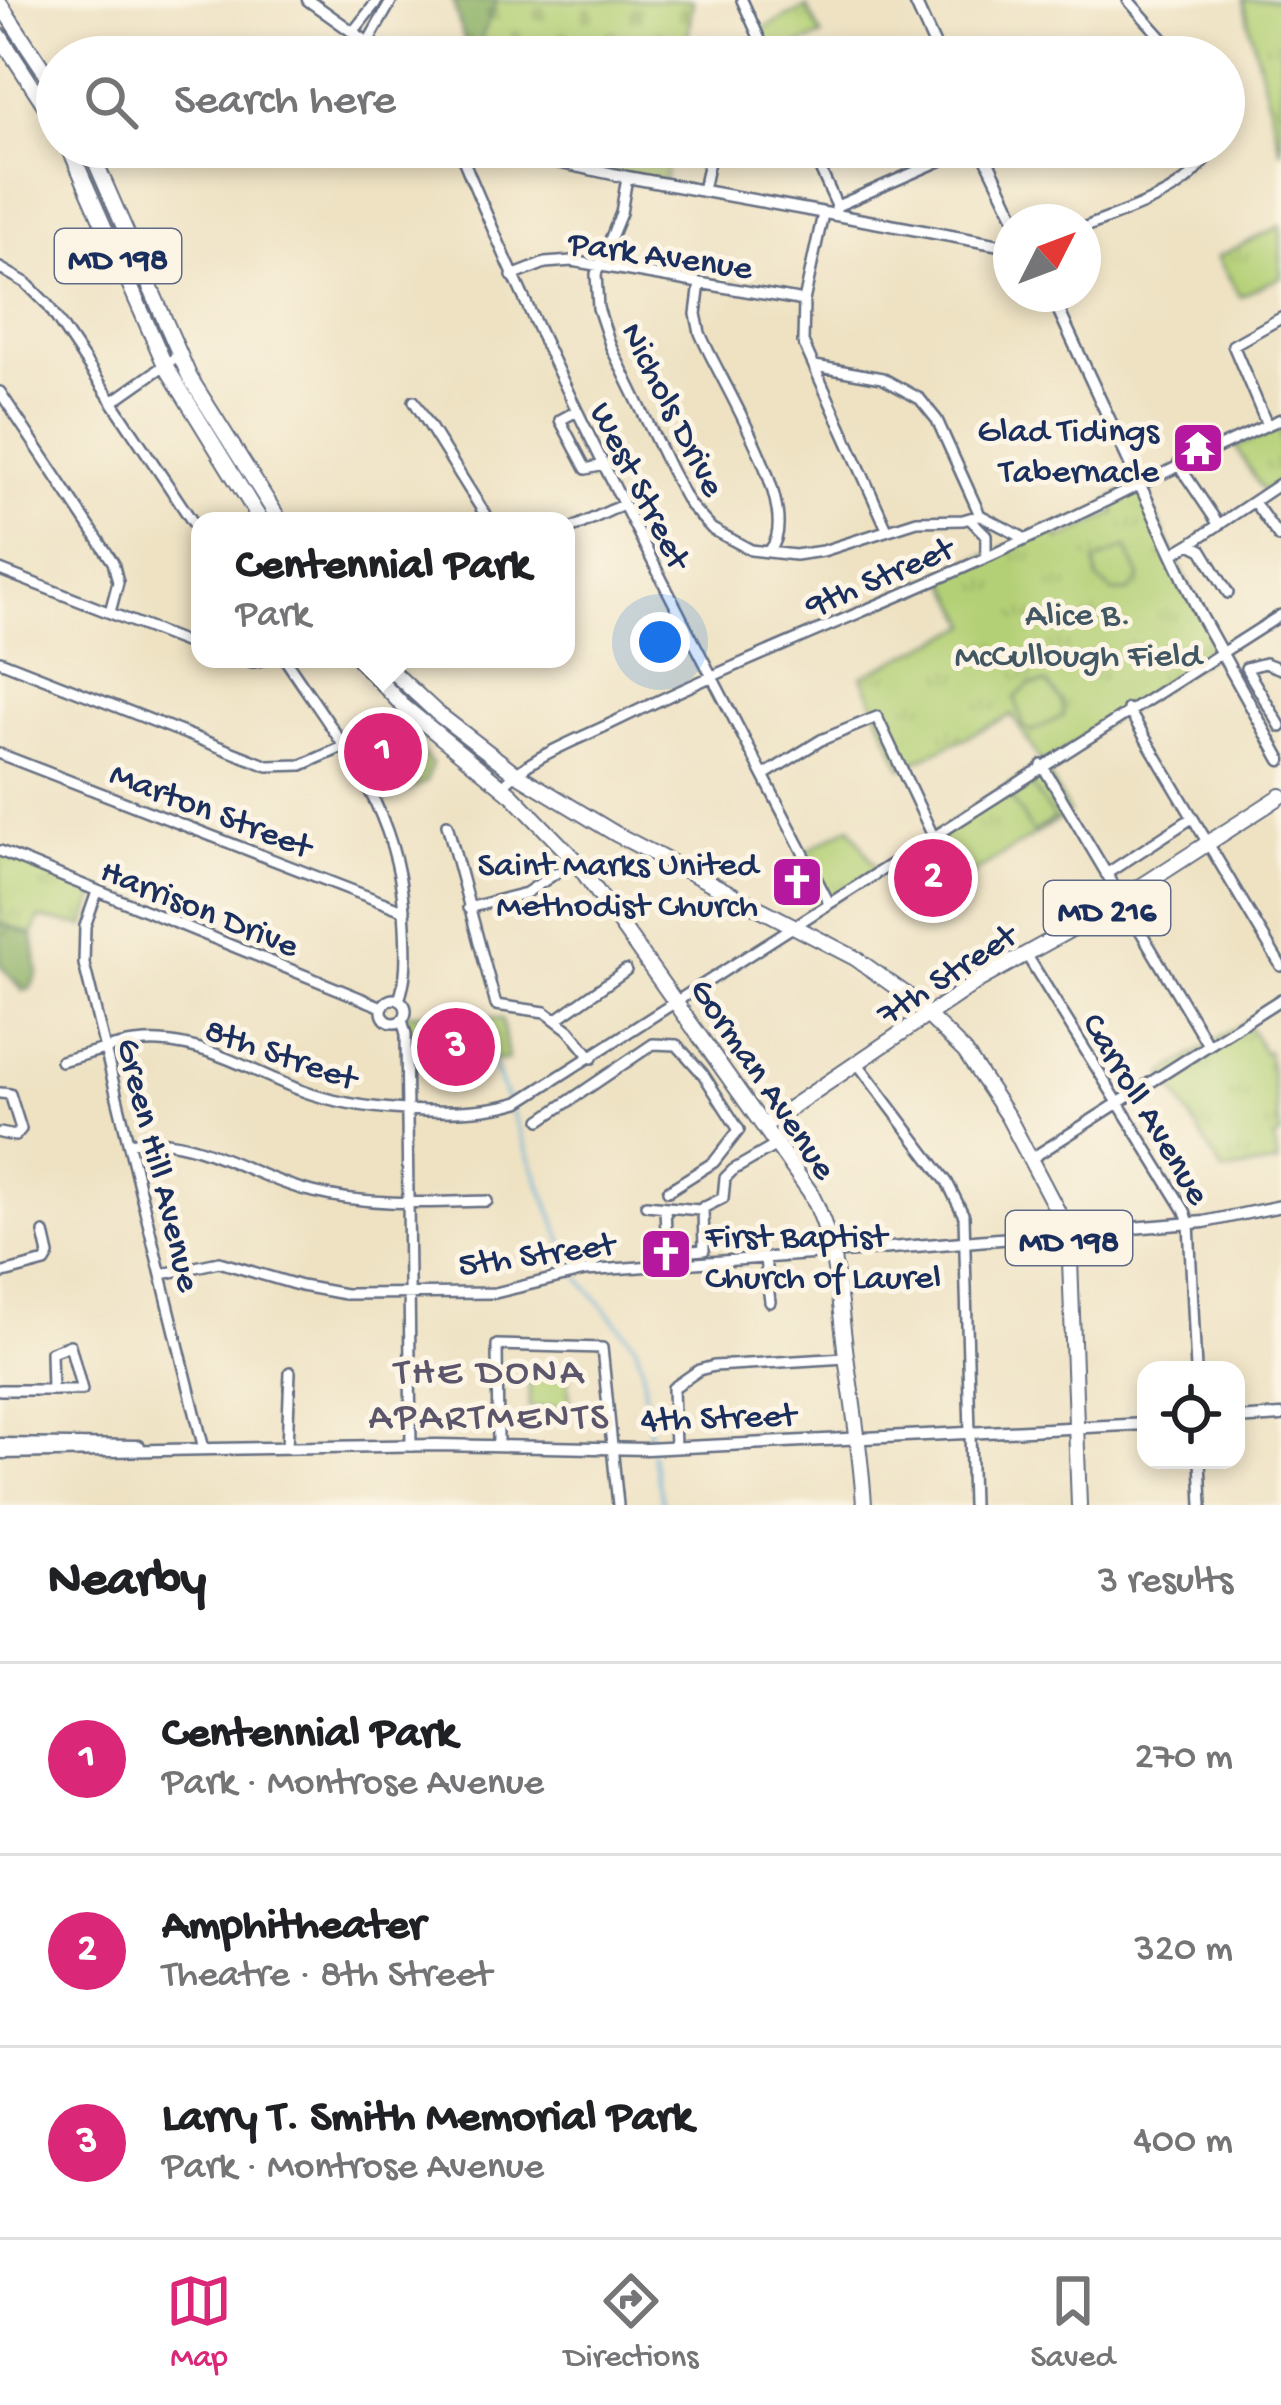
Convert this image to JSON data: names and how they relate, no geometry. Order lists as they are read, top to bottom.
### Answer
{
  "streets": {
    "main road": [
      "MD 198",
      "MD 216",
      "7th Street",
      "Gorman Avenue"
    ],
    "street": [
      "Park Avenue",
      "Nichols Drive",
      "West Street",
      "9th Street",
      "Marton Street",
      "Harrison Drive",
      "8th Street",
      "Carroll Avenue",
      "Green Hill Avenue",
      "5th Street",
      "4th Street"
    ]
  },
  "crossings": [
    ["Park Avenue", "Nichols Drive"],
    ["Park Avenue", "West Street"],
    ["MD 198", "9th Street"],
    ["MD 198", "7th Street"],
    ["MD 198", "8th Street"],
    ["MD 198", "5th Street"],
    ["MD 198", "4th Street"],
    ["West Street", "9th Street"],
    ["West Street", "8th Street"],
    ["9th Street", "Gorman Avenue"],
    ["Harrison Drive", "Green Hill Avenue"],
    ["7th Street", "Gorman Avenue"],
    ["7th Street", "Carroll Avenue"],
    ["8th Street", "Gorman Avenue"],
    ["8th Street", "Green Hill Avenue"],
    ["Gorman Avenue", "5th Street"],
    ["Gorman Avenue", "4th Street"],
    ["Carroll Avenue", "5th Street"],
    ["Green Hill Avenue", "5th Street"],
    ["Green Hill Avenue", "4th Street"]
  ],
  "districts": ["THE DONA APARTMENTS"],
  "parks": ["Alice B. McCullough Field"],
  "places": {
    "temple": ["Glad Tidings Tabernacle"],
    "church": ["Saint Marks United Methodist Church", "First Baptist Church of Laurel"]
  },
  "north": "top right",
  "page": {
    "search": "Search here",
    "popup": ["Centennial Park", "Park"],
    "pins": ["1", "2", "3"],
    "heading": ["Nearby", "3 results"],
    "list": [
      {
        "mark": "1",
        "name": "Centennial Park",
        "note": "Park · Montrose Avenue",
        "value": "270 m"
      },
      {
        "mark": "2",
        "name": "Amphitheater",
        "note": "Theatre · 8th Street",
        "value": "320 m"
      },
      {
        "mark": "3",
        "name": "Larry T. Smith Memorial Park",
        "note": "Park · Montrose Avenue",
        "value": "400 m"
      }
    ],
    "nav": ["Map", "Directions", "Saved"]
  }
}
